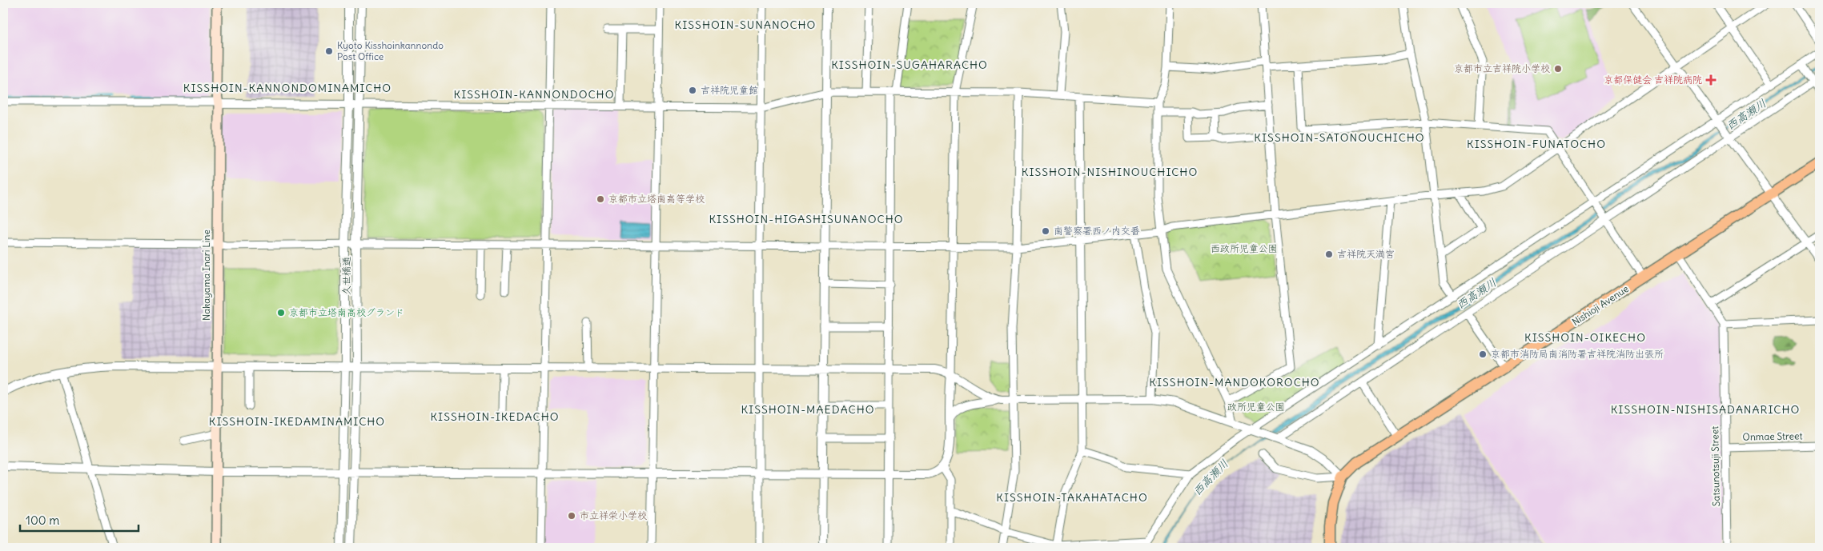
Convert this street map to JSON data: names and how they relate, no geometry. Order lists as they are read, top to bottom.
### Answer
{
  "streets": {
    "main road": ["Nakayama Inari Line", "Nishioji Avenue"],
    "street": ["久世橋通", "Onmae Street", "Satsunotsuji Street"]
  },
  "crossings": [
    ["Onmae Street", "Satsunotsuji Street"]
  ],
  "districts": [
    "KISSHOIN-SUNANOCHO",
    "KISSHOIN-SUGAHARACHO",
    "KISSHOIN-KANNONDOMINAMICHO",
    "KISSHOIN-KANNONDOCHO",
    "KISSHOIN-SATONOUCHICHO",
    "KISSHOIN-FUNATOCHO",
    "KISSHOIN-NISHINOUCHICHO",
    "KISSHOIN-HIGASHISUNANOCHO",
    "KISSHOIN-OIKECHO",
    "KISSHOIN-MANDOKOROCHO",
    "KISSHOIN-MAEDACHO",
    "KISSHOIN-NISHISADANARICHO",
    "KISSHOIN-IKEDACHO",
    "KISSHOIN-IKEDAMINAMICHO",
    "KISSHOIN-TAKAHATACHO"
  ],
  "water": ["西高瀬川"],
  "parks": ["西政所児童公園", "政所児童公園"],
  "places": {
    "other": [
      "Kyoto Kisshoinkannondo Post Office",
      "京都市立吉祥院小学校",
      "吉祥院児童館",
      "京都市立塔南高等学校",
      "南警察署西ノ内交番",
      "吉祥院天満宮",
      "京都市立塔南高校グランド",
      "京都市消防局南消防署吉祥院消防出張所",
      "市立祥栄小学校"
    ],
    "health": ["京都保健会 吉祥院病院"]
  },
  "scale_bar": "100 m"
}
